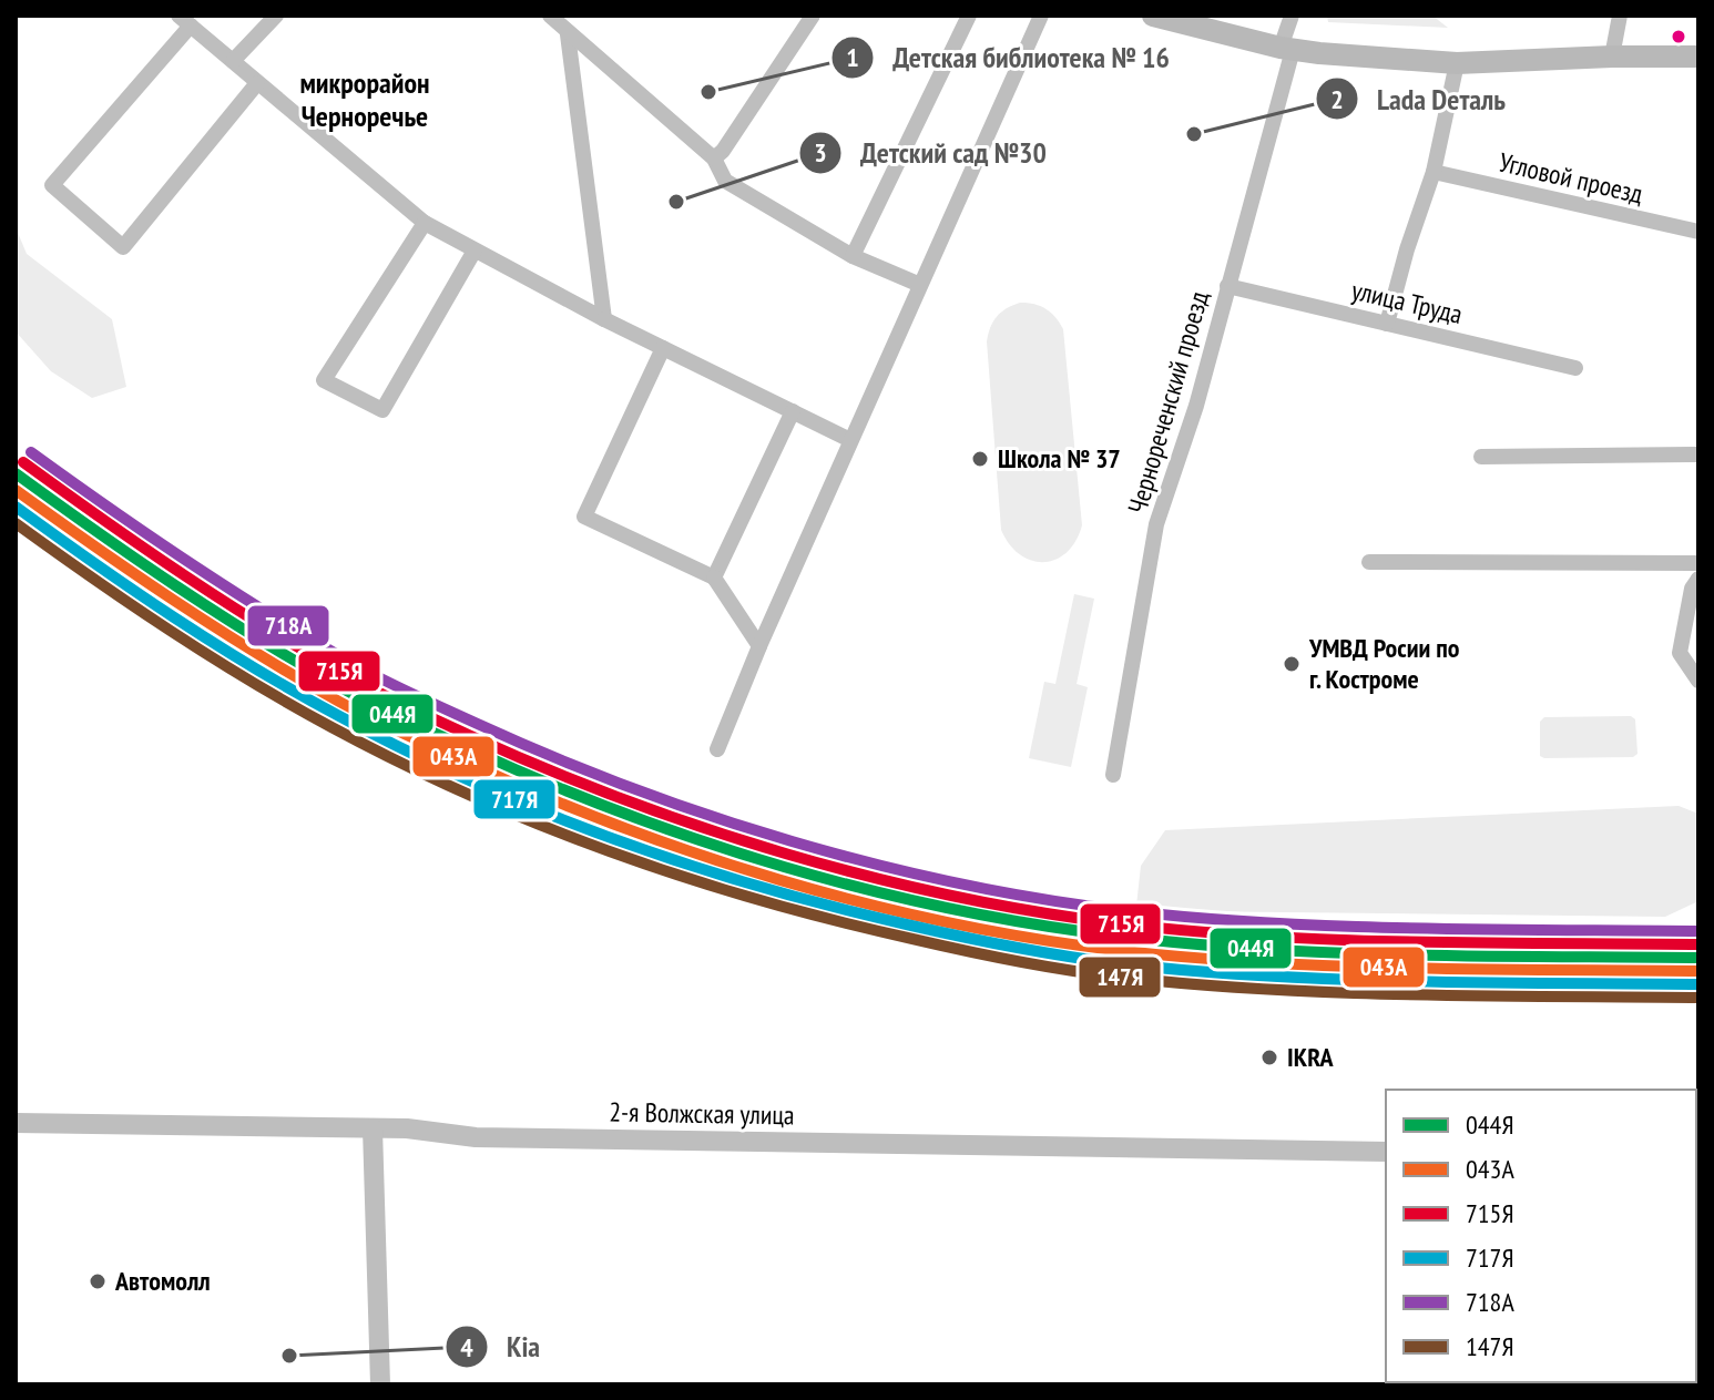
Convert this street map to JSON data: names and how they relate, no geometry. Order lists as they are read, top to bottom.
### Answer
{
  "streets": {
    "street": [
      "Угловой проезд",
      "улица Труда",
      "Чернореченский проезд",
      "2-я Волжская улица"
    ]
  },
  "crossings": [
    ["улица Труда", "Чернореченский проезд"]
  ],
  "districts": ["микрорайон Черноречье"],
  "places": [
    "Детская библиотека № 16",
    "Lada Dеталь",
    "Детский сад №30",
    "Школа № 37",
    "УМВД Росии по г. Костроме",
    "IKRA",
    "Автомолл",
    "Kia"
  ],
  "lines": [
    "transit line 718А",
    "transit line 715Я",
    "transit line 044Я",
    "transit line 043А",
    "transit line 717Я",
    "transit line 147Я"
  ],
  "legend": [
    "044Я",
    "043А",
    "715Я",
    "717Я",
    "718А",
    "147Я"
  ]
}
